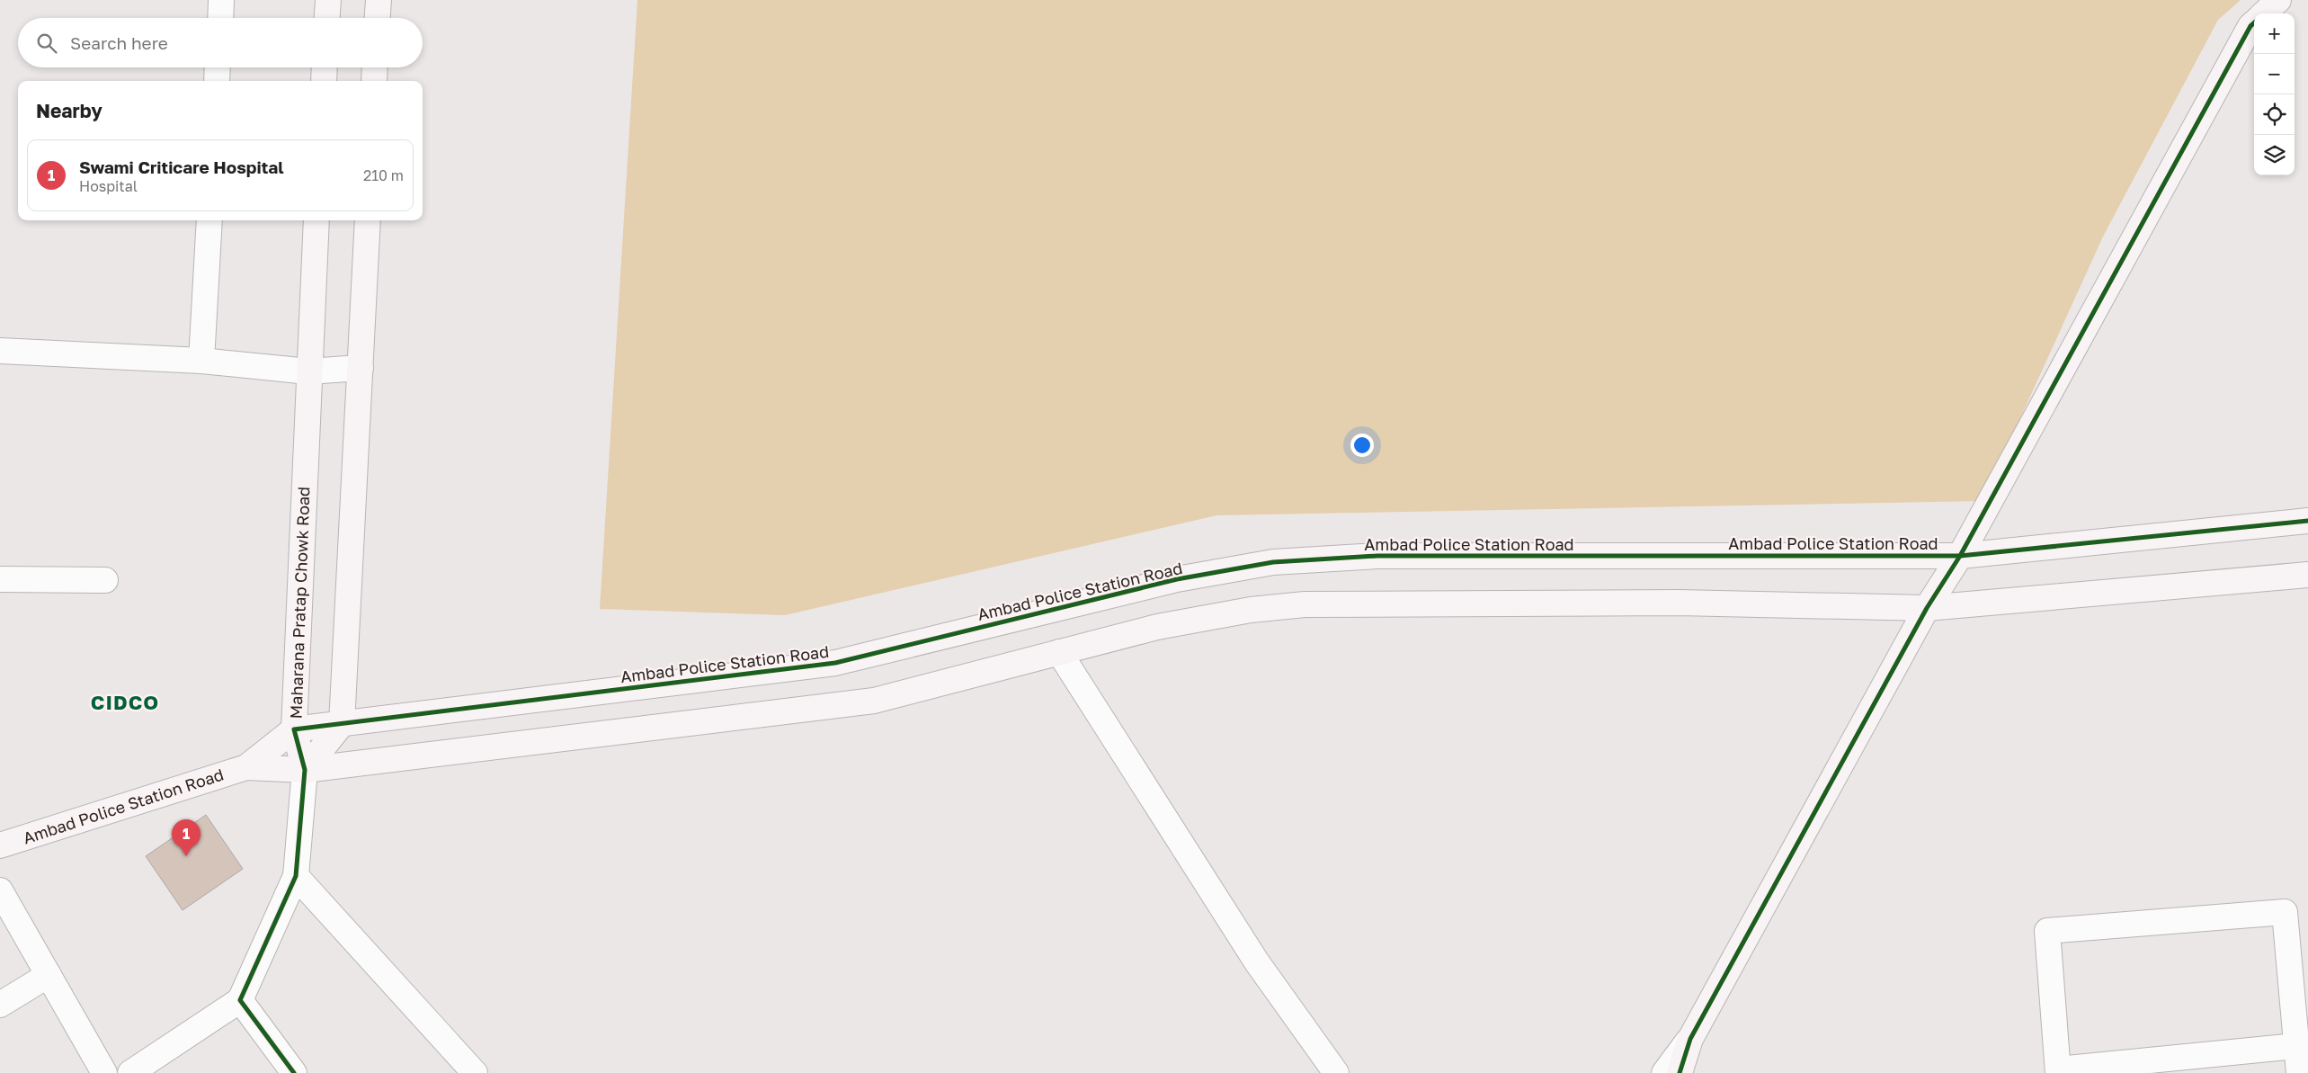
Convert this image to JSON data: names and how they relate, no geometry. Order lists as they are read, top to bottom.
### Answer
{
  "streets": {
    "street": ["Ambad Police Station Road", "Maharana Pratap Chowk Road"]
  },
  "crossings": [
    ["Ambad Police Station Road", "Maharana Pratap Chowk Road"]
  ],
  "districts": ["CIDCO"],
  "page": {
    "map_buttons": ["+", "−"],
    "search": "Search here",
    "heading": "Nearby",
    "list": [
      {
        "mark": "1",
        "name": "Swami Criticare Hospital",
        "note": "Hospital",
        "value": "210 m"
      }
    ],
    "pins": "1"
  }
}
